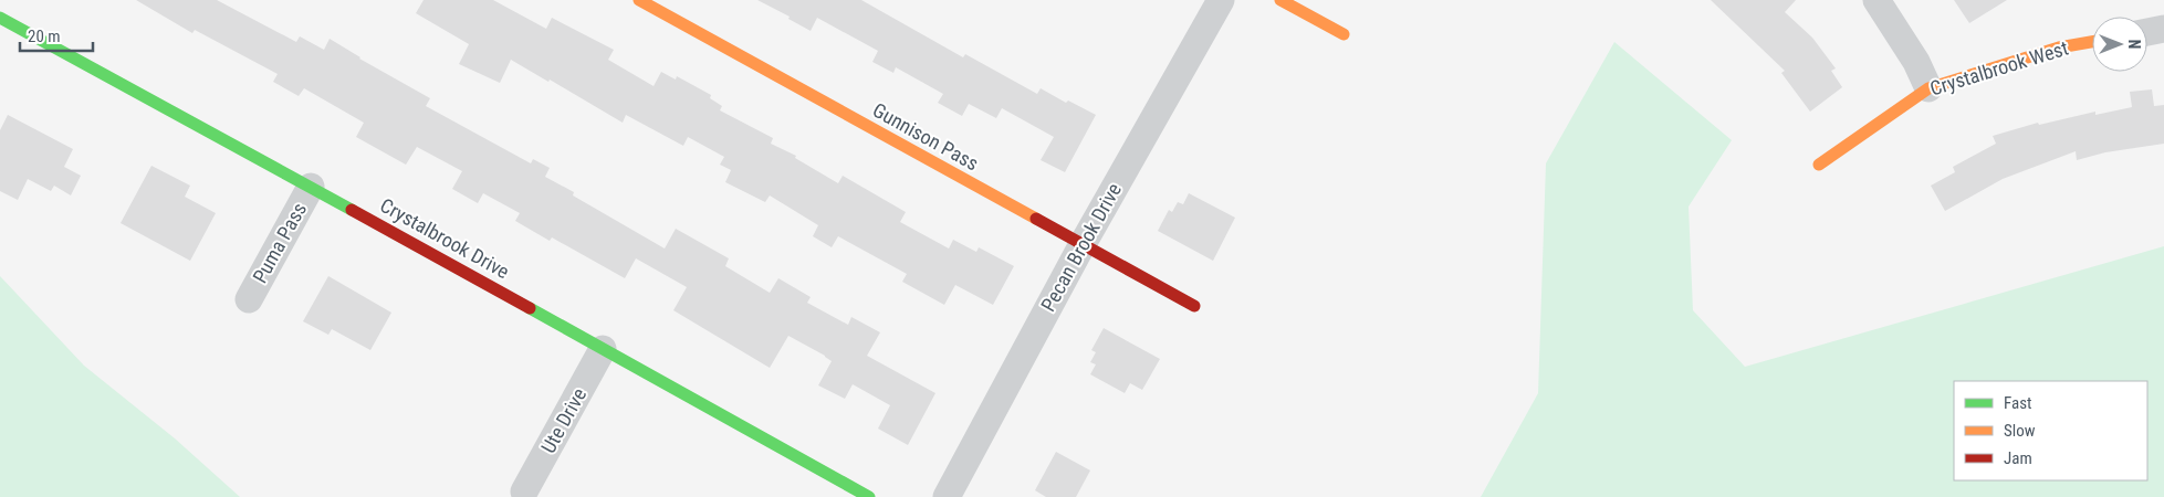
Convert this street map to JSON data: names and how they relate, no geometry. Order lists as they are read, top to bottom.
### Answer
{
  "streets": {
    "street": [
      "Crystalbrook West",
      "Gunnison Pass",
      "Crystalbrook Drive",
      "Puma Pass",
      "Pecan Brook Drive",
      "Ute Drive"
    ]
  },
  "crossings": [
    ["Gunnison Pass", "Pecan Brook Drive"],
    ["Crystalbrook Drive", "Puma Pass"],
    ["Crystalbrook Drive", "Ute Drive"]
  ],
  "legend": ["Fast", "Slow", "Jam"],
  "scale_bar": "20 m",
  "north": "right"
}
